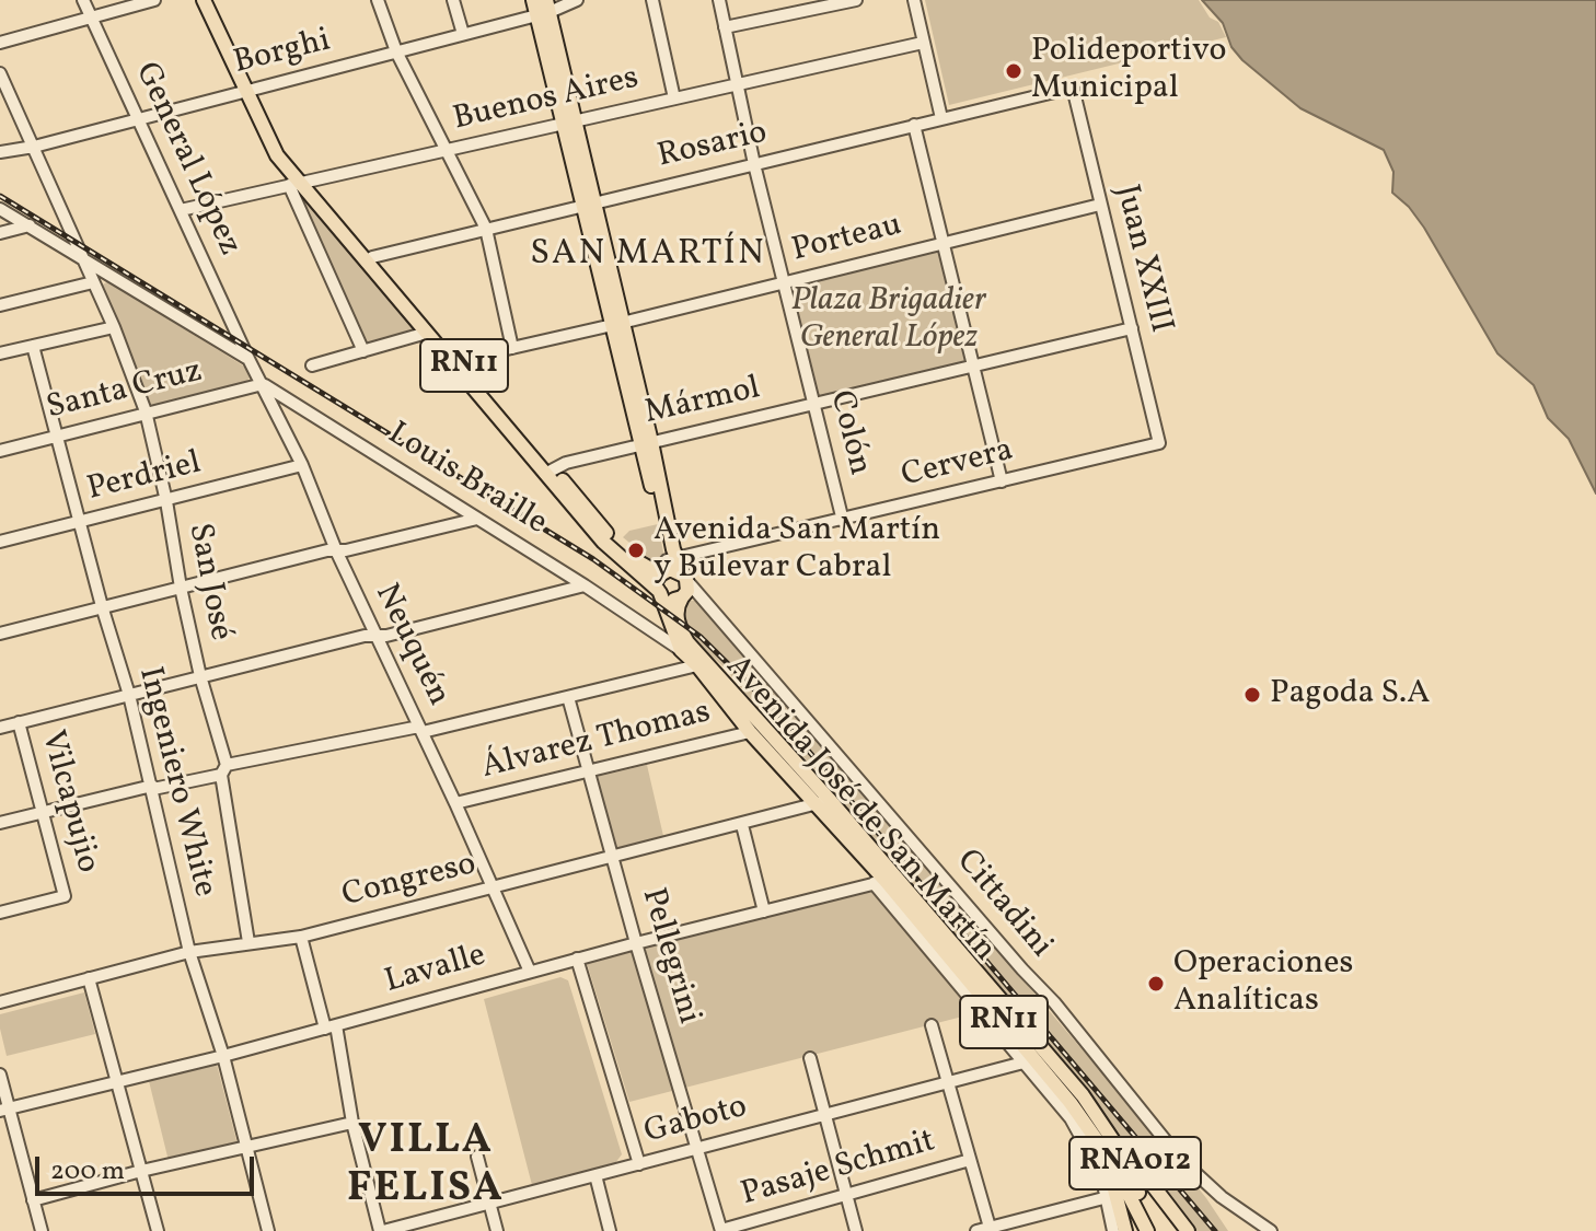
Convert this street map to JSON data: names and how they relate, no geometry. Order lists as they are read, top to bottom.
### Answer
{
  "streets": {
    "main road": ["RN11", "Avenida José de San Martín", "RNA012"],
    "street": [
      "Borghi",
      "Buenos Aires",
      "Rosario",
      "General López",
      "Porteau",
      "Juan XXIII",
      "Santa Cruz",
      "Mármol",
      "Colón",
      "Cervera",
      "Perdriel",
      "Louis Braille",
      "San José",
      "Neuquén",
      "Álvarez Thomas",
      "Ingeniero White",
      "Vilcapujio",
      "Congreso",
      "Cittadini",
      "Pellegrini",
      "Lavalle",
      "Gaboto",
      "Pasaje Schmit"
    ]
  },
  "crossings": [
    ["Borghi", "General López"],
    ["Borghi", "RN11"],
    ["Borghi", "San José"],
    ["Buenos Aires", "General López"],
    ["Buenos Aires", "RN11"],
    ["Buenos Aires", "Colón"],
    ["Rosario", "Juan XXIII"],
    ["Rosario", "RN11"],
    ["Rosario", "Colón"],
    ["General López", "Neuquén"],
    ["Porteau", "Juan XXIII"],
    ["Porteau", "RN11"],
    ["Porteau", "Colón"],
    ["Juan XXIII", "Mármol"],
    ["Juan XXIII", "Cervera"],
    ["RN11", "Mármol"],
    ["RN11", "Cervera"],
    ["RN11", "Avenida José de San Martín"],
    ["RN11", "Cittadini"],
    ["Santa Cruz", "Louis Braille"],
    ["Santa Cruz", "San José"],
    ["Santa Cruz", "Neuquén"],
    ["Santa Cruz", "Ingeniero White"],
    ["Mármol", "Colón"],
    ["Colón", "Cervera"],
    ["Cervera", "Avenida José de San Martín"],
    ["Cervera", "Cittadini"],
    ["Perdriel", "San José"],
    ["Perdriel", "Neuquén"],
    ["Perdriel", "Ingeniero White"],
    ["Louis Braille", "Neuquén"],
    ["Louis Braille", "Avenida José de San Martín"],
    ["San José", "Congreso"],
    ["Neuquén", "Álvarez Thomas"],
    ["Neuquén", "Congreso"],
    ["Neuquén", "Lavalle"],
    ["Álvarez Thomas", "Avenida José de San Martín"],
    ["Álvarez Thomas", "Pellegrini"],
    ["Ingeniero White", "Congreso"],
    ["Ingeniero White", "Lavalle"],
    ["Avenida José de San Martín", "Congreso"],
    ["Avenida José de San Martín", "Cittadini"],
    ["Avenida José de San Martín", "Lavalle"],
    ["Avenida José de San Martín", "RNA012"],
    ["Congreso", "Pellegrini"],
    ["Pellegrini", "Lavalle"],
    ["Pellegrini", "Gaboto"],
    ["Pellegrini", "Pasaje Schmit"]
  ],
  "districts": ["SAN MARTÍN", "VILLA FELISA"],
  "parks": ["Plaza Brigadier General López"],
  "places": [
    "Polideportivo Municipal",
    "Avenida San Martín y Bulevar Cabral",
    "Pagoda S.A",
    "Operaciones Analíticas"
  ],
  "scale_bar": "200 m"
}
